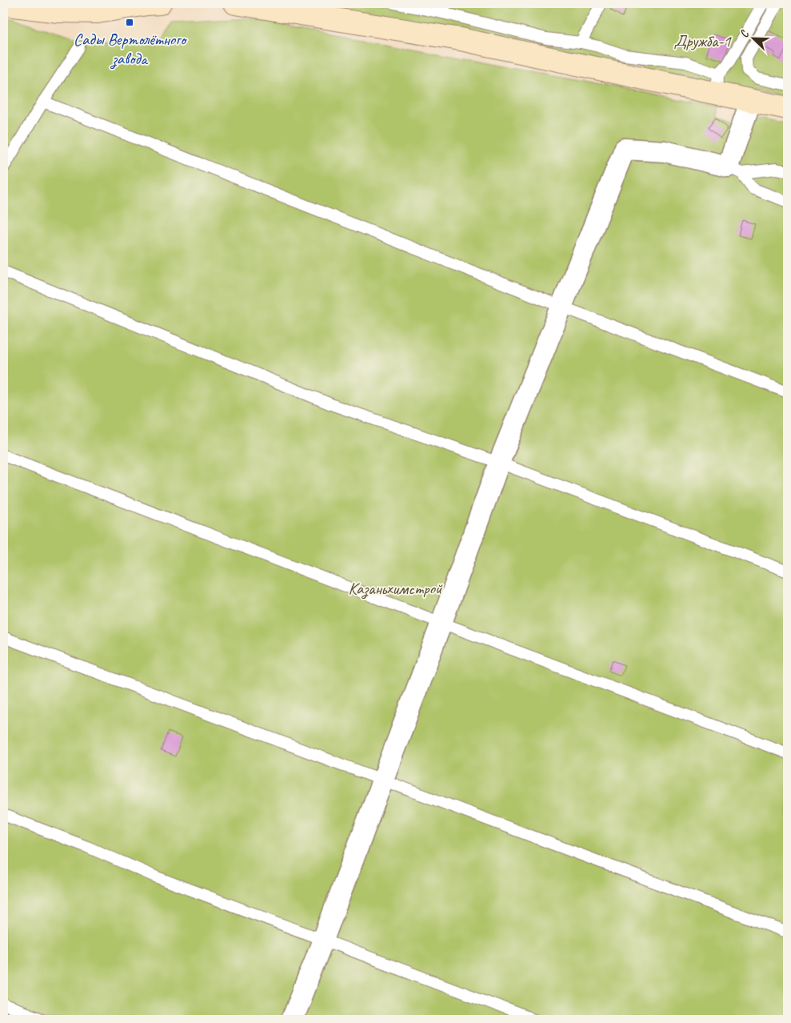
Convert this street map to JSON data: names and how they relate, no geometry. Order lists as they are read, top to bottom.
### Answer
{
  "parks": ["Дружба-1", "Казаньхимстрой"],
  "places": {
    "transit": ["Сады Вертолётного завода"]
  },
  "north": "top left"
}
